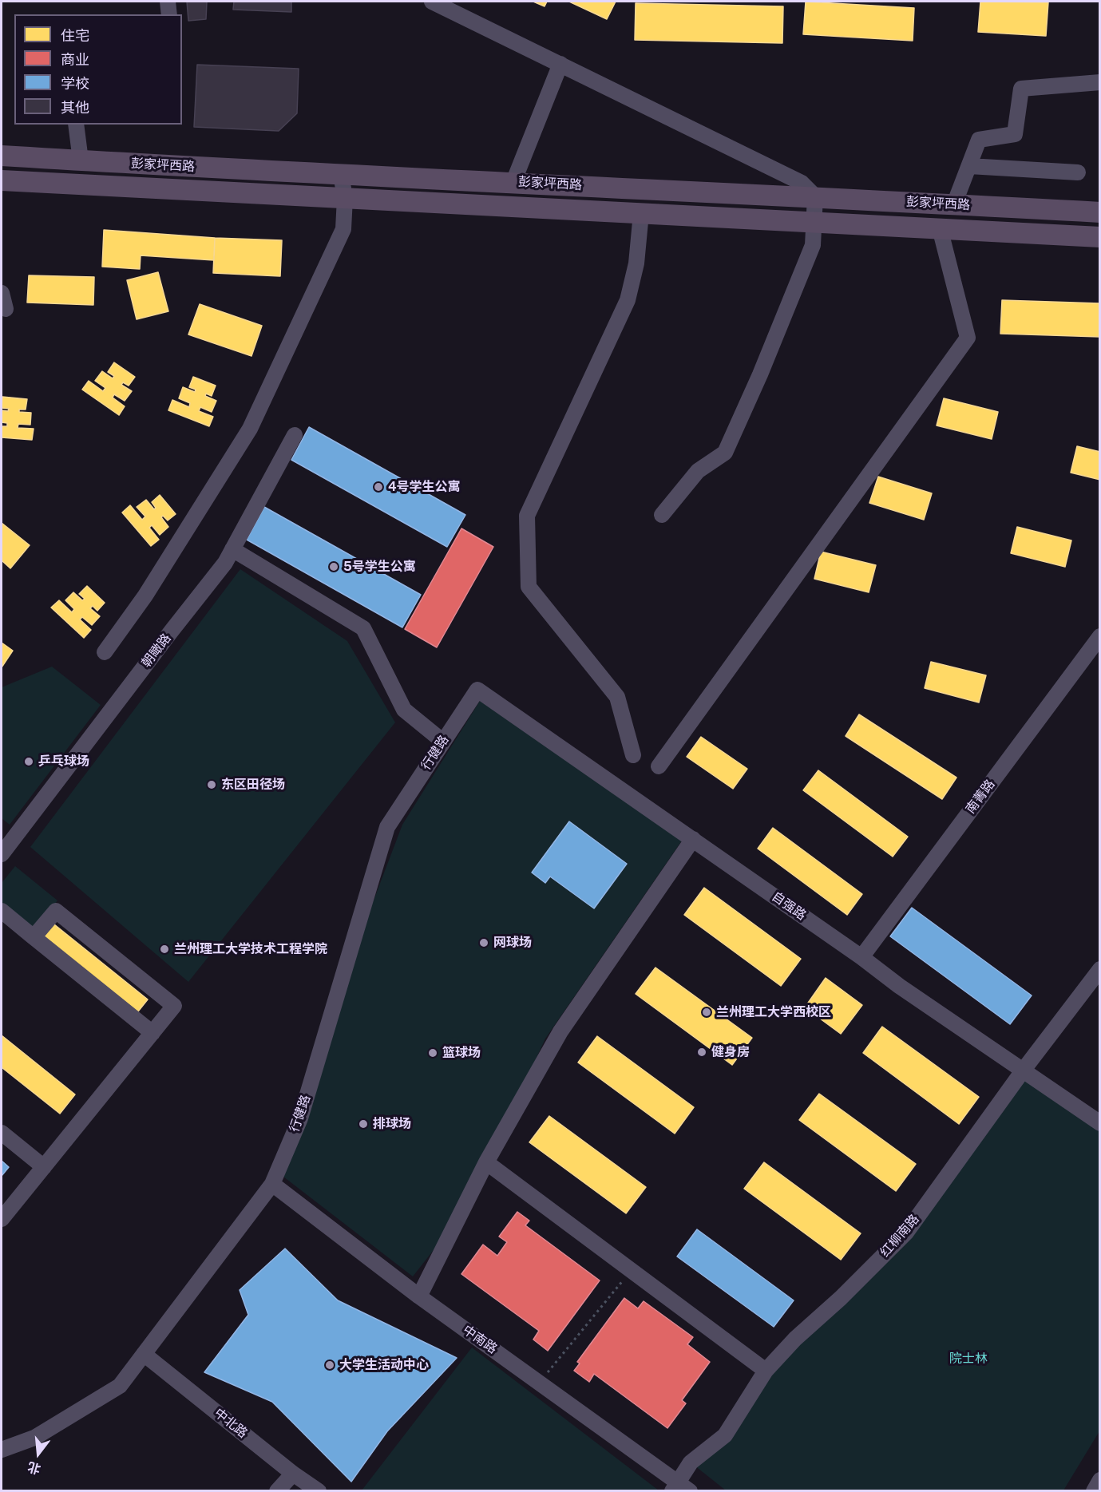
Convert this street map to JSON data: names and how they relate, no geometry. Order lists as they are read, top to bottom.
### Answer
{
  "streets": {
    "main road": ["彭家坪西路"],
    "street": [
      "朝瞰路",
      "行健路",
      "南菁路",
      "自强路",
      "红柳南路",
      "中南路",
      "中北路"
    ]
  },
  "crossings": [
    ["行健路", "自强路"],
    ["行健路", "中南路"],
    ["行健路", "中北路"],
    ["南菁路", "自强路"],
    ["自强路", "红柳南路"],
    ["红柳南路", "中南路"]
  ],
  "parks": ["院士林"],
  "places": [
    "4号学生公寓",
    "5号学生公寓",
    "乒乓球场",
    "东区田径场",
    "网球场",
    "兰州理工大学技术工程学院",
    "兰州理工大学西校区",
    "健身房",
    "篮球场",
    "排球场",
    "大学生活动中心"
  ],
  "legend": [
    "住宅",
    "商业",
    "学校",
    "其他"
  ],
  "north": "bottom"
}
